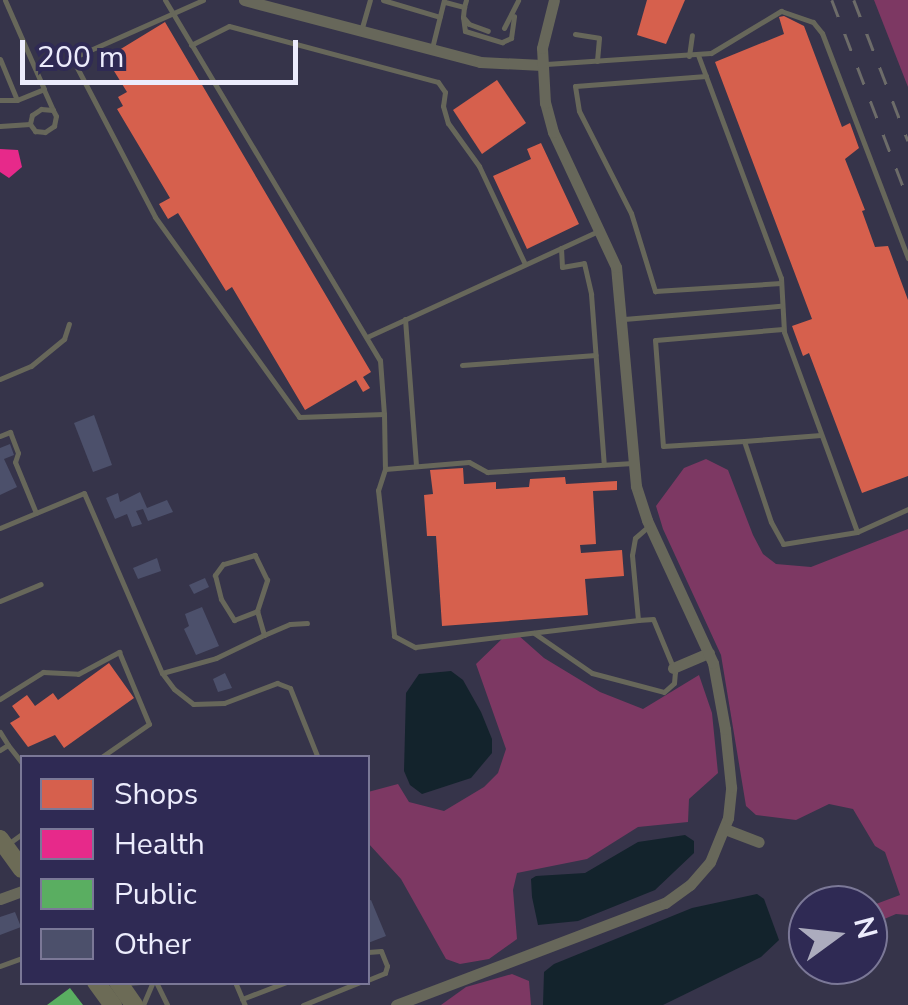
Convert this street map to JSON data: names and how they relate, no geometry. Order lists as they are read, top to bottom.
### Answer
{
  "legend": [
    "Shops",
    "Health",
    "Public",
    "Other"
  ],
  "scale_bar": "200 m",
  "north": "right"
}
